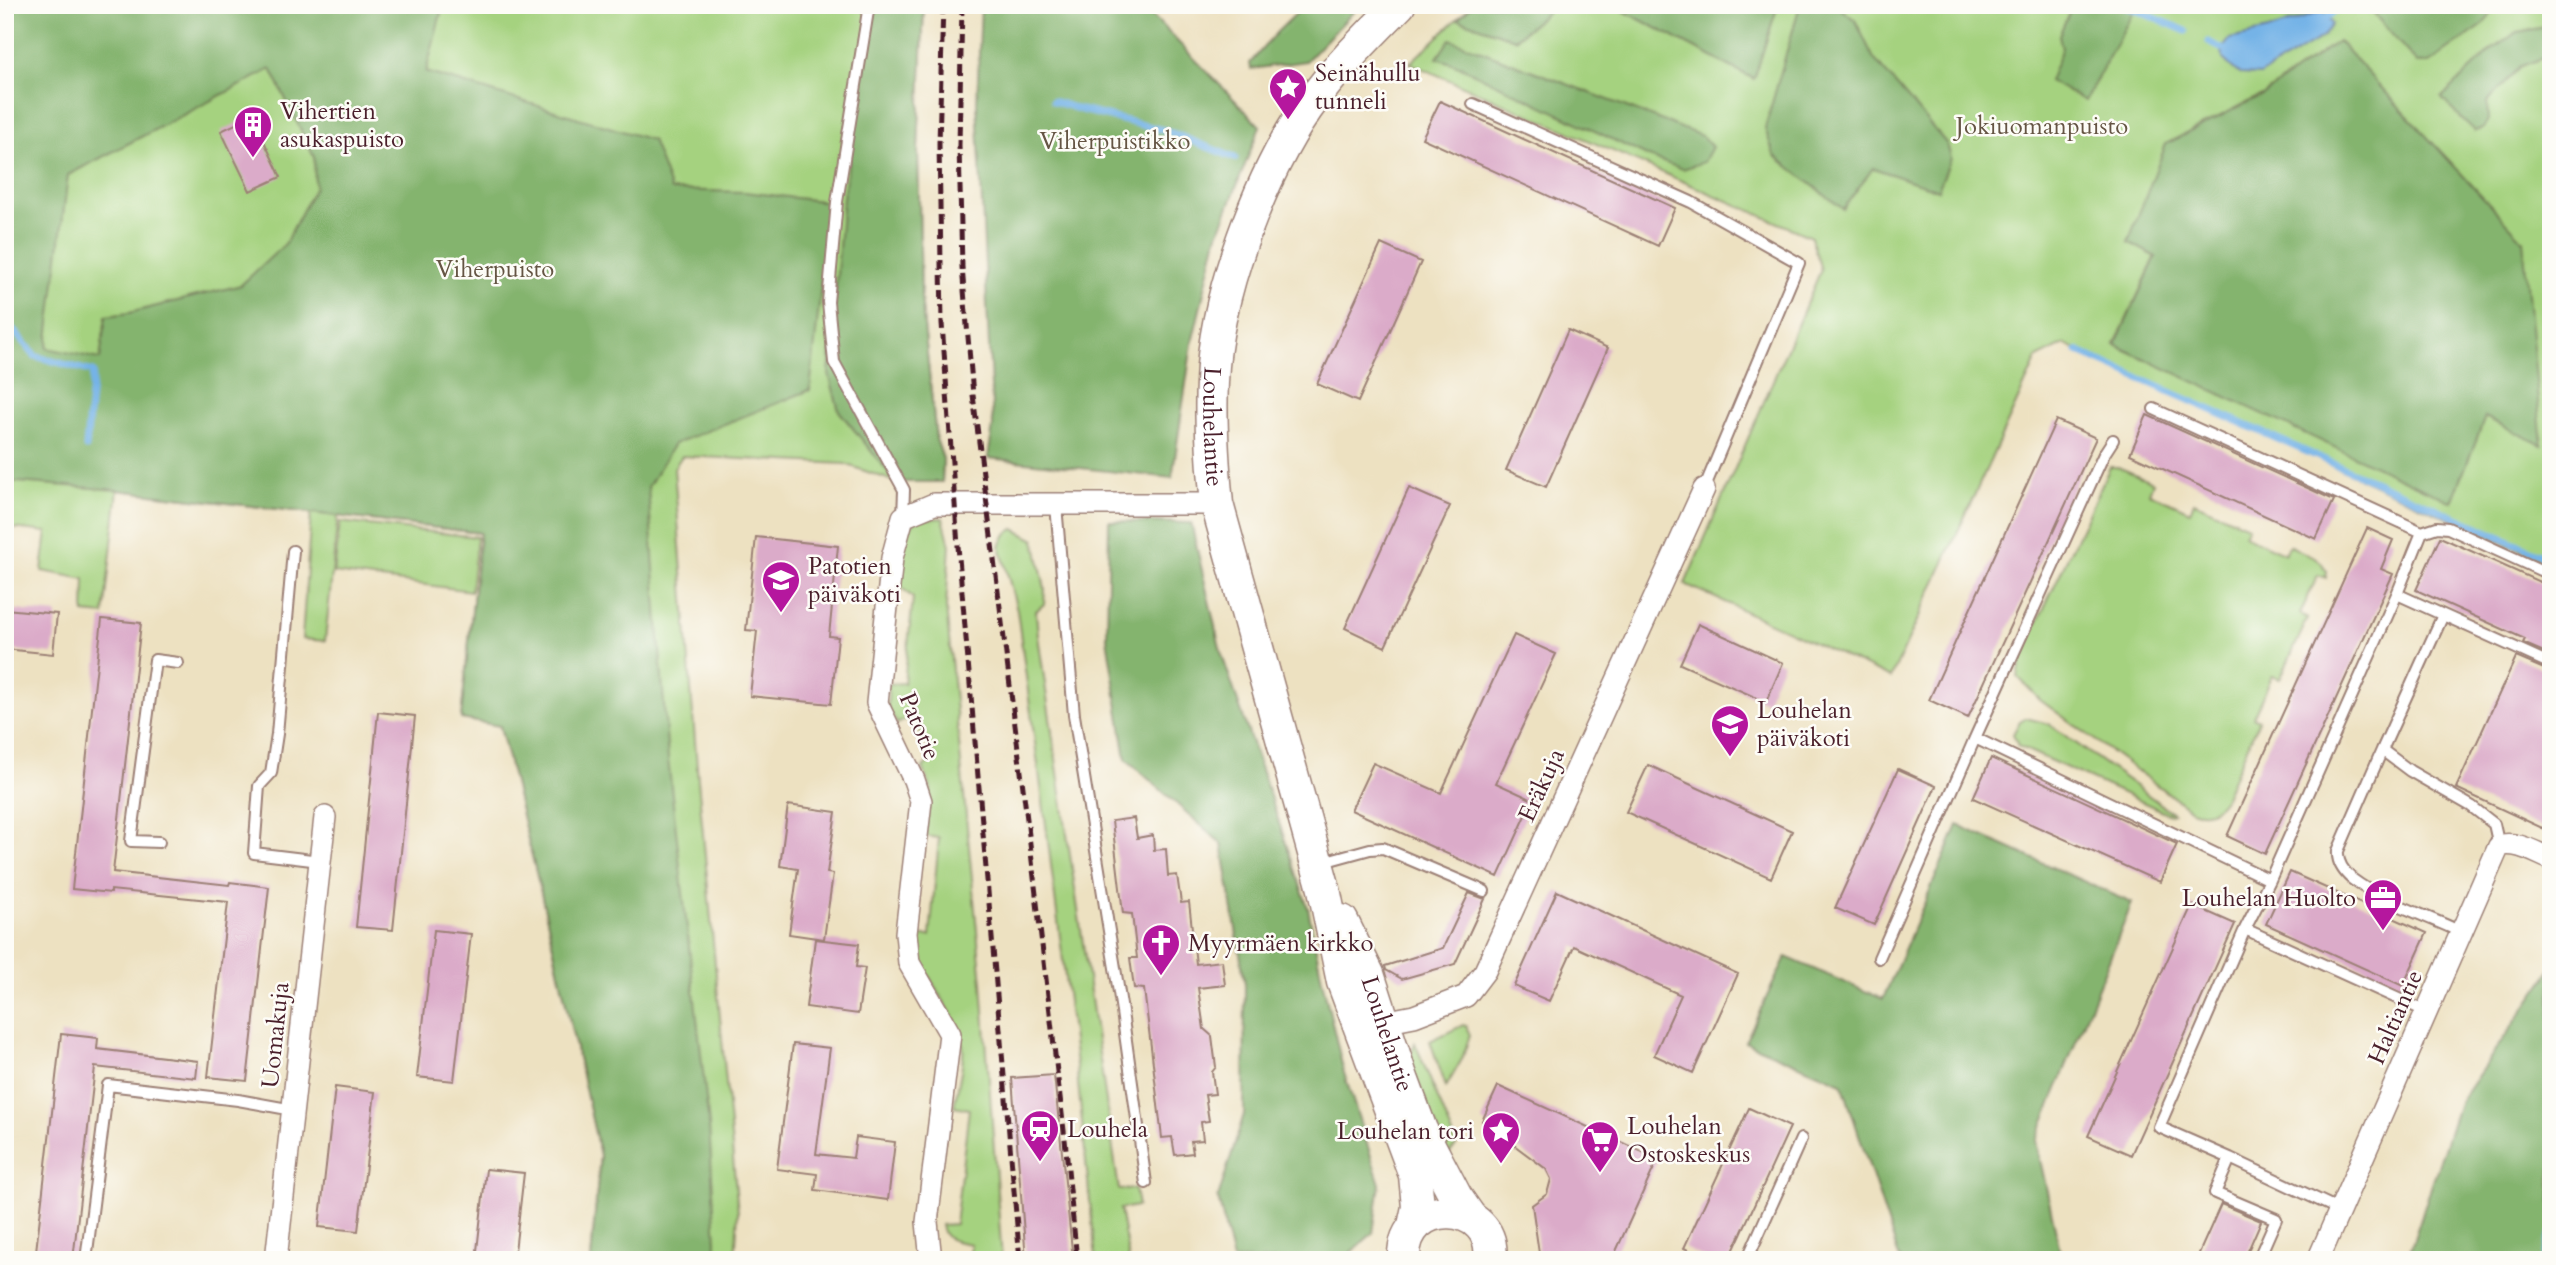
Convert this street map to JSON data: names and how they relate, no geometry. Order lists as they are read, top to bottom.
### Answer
{
  "streets": {
    "main road": ["Louhelantie"],
    "street": [
      "Patotie",
      "Eräkuja",
      "Haltiantie",
      "Uomakuja"
    ]
  },
  "crossings": [
    ["Louhelantie", "Eräkuja"]
  ],
  "parks": ["Jokiuomanpuisto", "Viherpuistikko", "Viherpuisto"],
  "places": {
    "place": ["Seinähullu tunneli", "Louhelan tori"],
    "building": ["Vihertien asukaspuisto"],
    "school or university": ["Patotien päiväkoti", "Louhelan päiväkoti"],
    "office": ["Louhelan Huolto"],
    "church": ["Myyrmäen kirkko"],
    "station": ["Louhela"],
    "supermarket": ["Louhelan Ostoskeskus"]
  }
}
